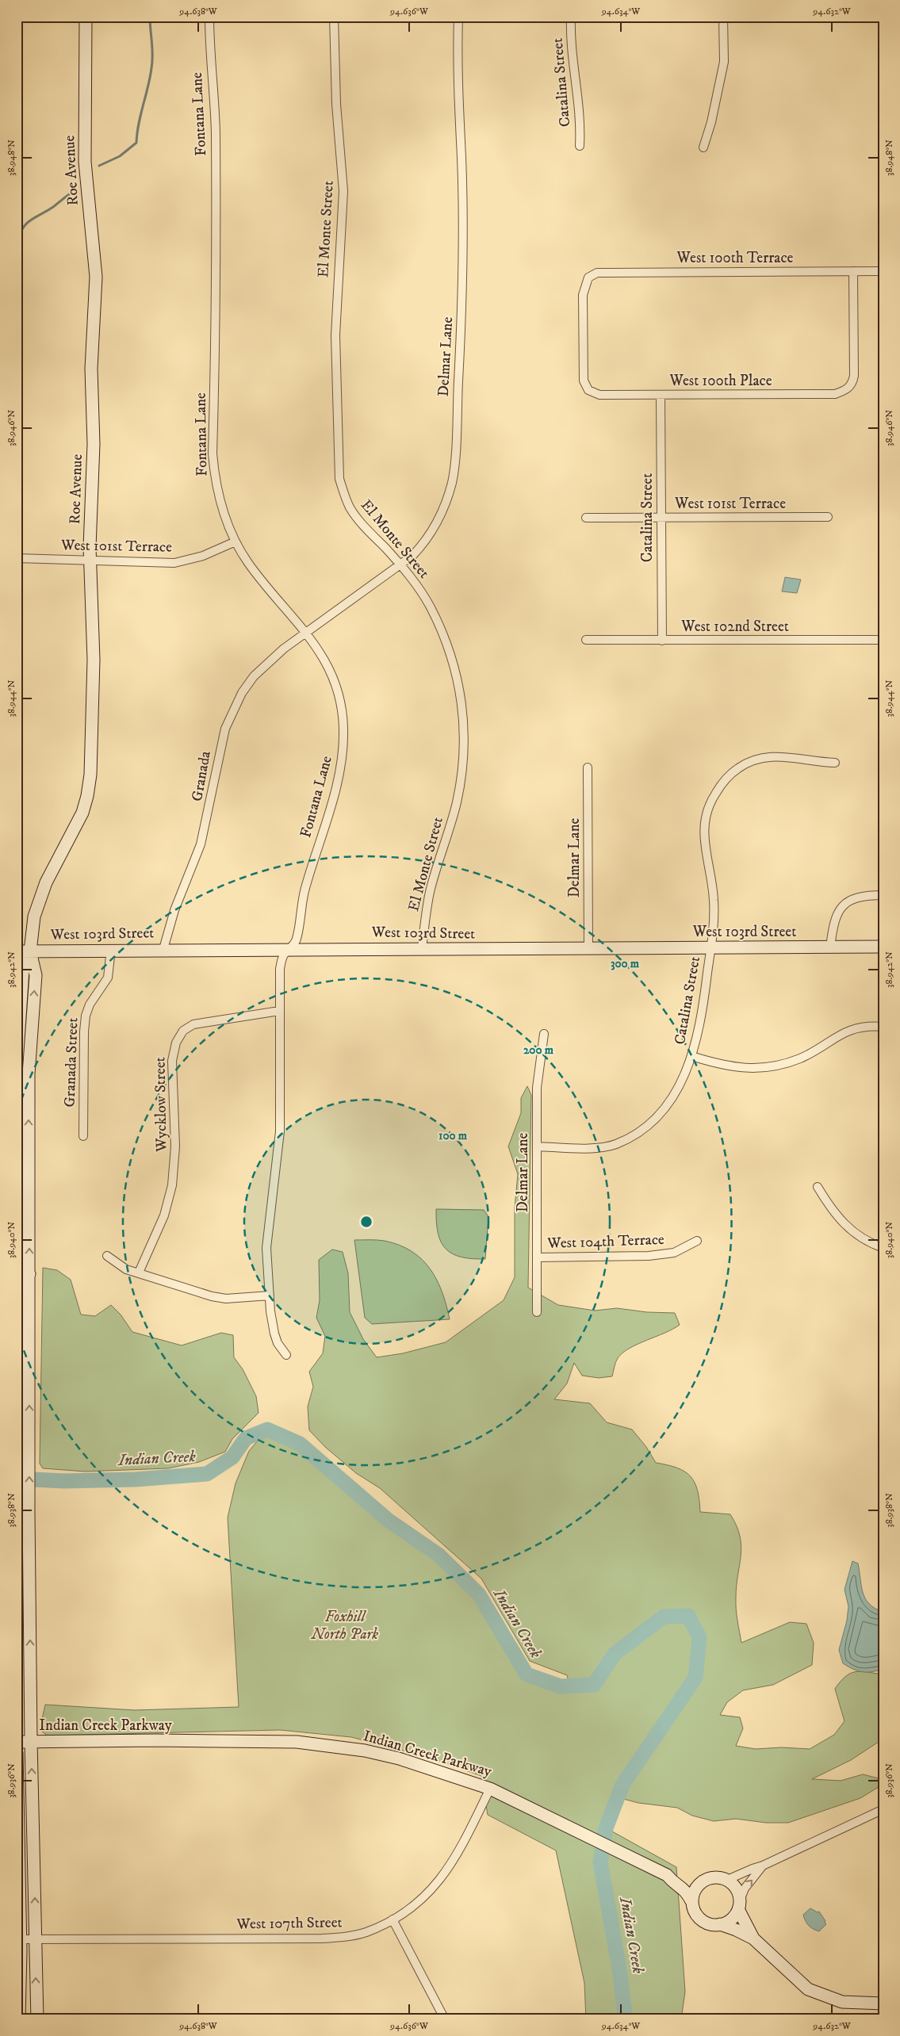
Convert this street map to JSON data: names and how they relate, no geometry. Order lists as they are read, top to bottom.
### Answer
{
  "streets": {
    "main road": ["Roe Avenue", "West 103rd Street", "Indian Creek Parkway"],
    "street": [
      "Catalina Street",
      "Fontana Lane",
      "El Monte Street",
      "West 100th Terrace",
      "Delmar Lane",
      "West 100th Place",
      "West 101st Terrace",
      "West 102nd Street",
      "Granada",
      "Granada Street",
      "Wycklow Street",
      "West 104th Terrace",
      "West 107th Street"
    ]
  },
  "crossings": [
    ["Catalina Street", "Delmar Lane"],
    ["Catalina Street", "West 100th Place"],
    ["Catalina Street", "West 101st Terrace"],
    ["Catalina Street", "West 102nd Street"],
    ["Catalina Street", "West 103rd Street"],
    ["Fontana Lane", "Delmar Lane"],
    ["Fontana Lane", "West 101st Terrace"],
    ["Fontana Lane", "Granada"],
    ["Fontana Lane", "West 103rd Street"],
    ["Roe Avenue", "West 101st Terrace"],
    ["Roe Avenue", "West 103rd Street"],
    ["Roe Avenue", "Indian Creek Parkway"],
    ["Roe Avenue", "West 107th Street"],
    ["El Monte Street", "Delmar Lane"],
    ["El Monte Street", "West 103rd Street"],
    ["West 100th Terrace", "West 100th Place"],
    ["Delmar Lane", "Granada"],
    ["Delmar Lane", "West 103rd Street"],
    ["Delmar Lane", "West 104th Terrace"],
    ["Granada", "West 103rd Street"],
    ["West 103rd Street", "Granada Street"],
    ["Indian Creek Parkway", "West 107th Street"]
  ],
  "water": ["Indian Creek"],
  "parks": ["Foxhill North Park"],
  "coordinates": [
    "94.638°W",
    "94.636°W",
    "94.634°W",
    "94.632°W",
    "38.948°N",
    "38.946°N",
    "38.944°N",
    "38.942°N",
    "38.940°N",
    "38.938°N",
    "38.936°N"
  ],
  "rings": ["300 m", "200 m", "100 m"]
}
